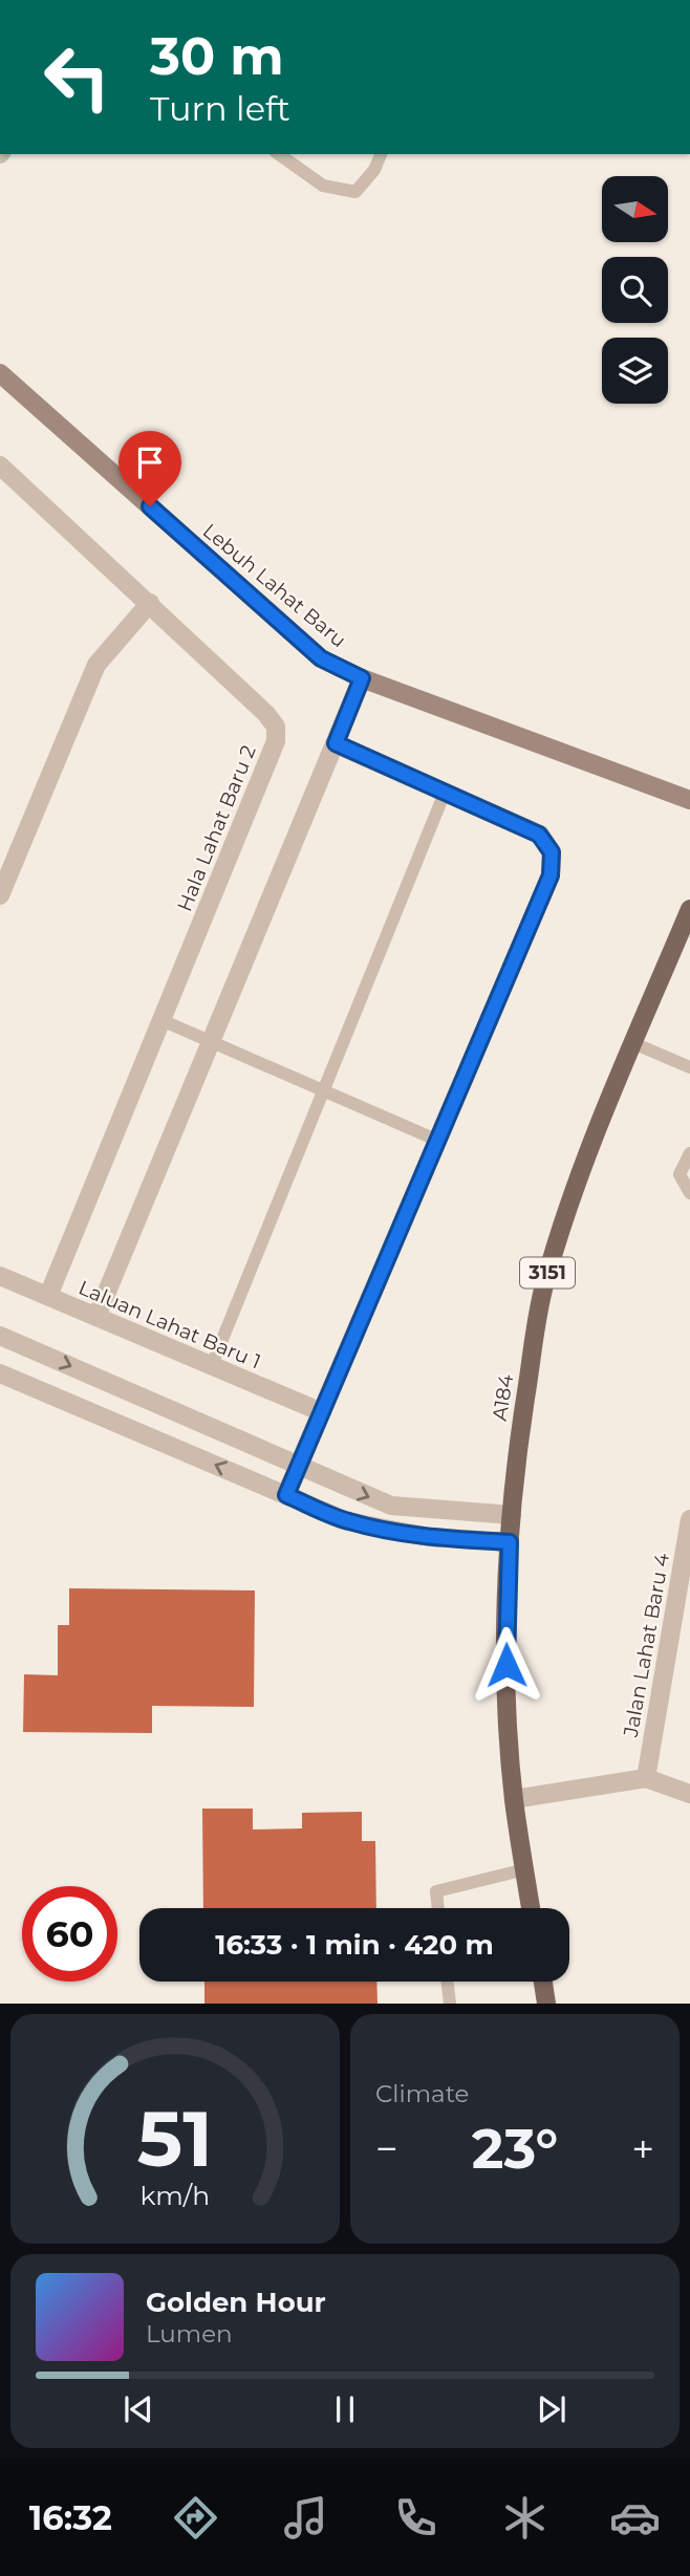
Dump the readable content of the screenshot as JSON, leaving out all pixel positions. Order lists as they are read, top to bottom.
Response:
{
  "streets": {
    "main road": ["3151", "A184"],
    "street": [
      "Lebuh Lahat Baru",
      "Hala Lahat Baru 2",
      "Laluan Lahat Baru 1",
      "Jalan Lahat Baru 4"
    ]
  },
  "crossings": [
    ["Hala Lahat Baru 2", "Laluan Lahat Baru 1"]
  ],
  "north": "right",
  "page": {
    "turn": ["30 m", "Turn left"],
    "limit": "60",
    "trip": "16:33 · 1 min · 420 m",
    "tile": "Climate",
    "heat": ["−", "23°", "+"],
    "song": ["Golden Hour", "Lumen"],
    "tabs": "16:32",
    "gauge": ["51", "km/h"]
  }
}
